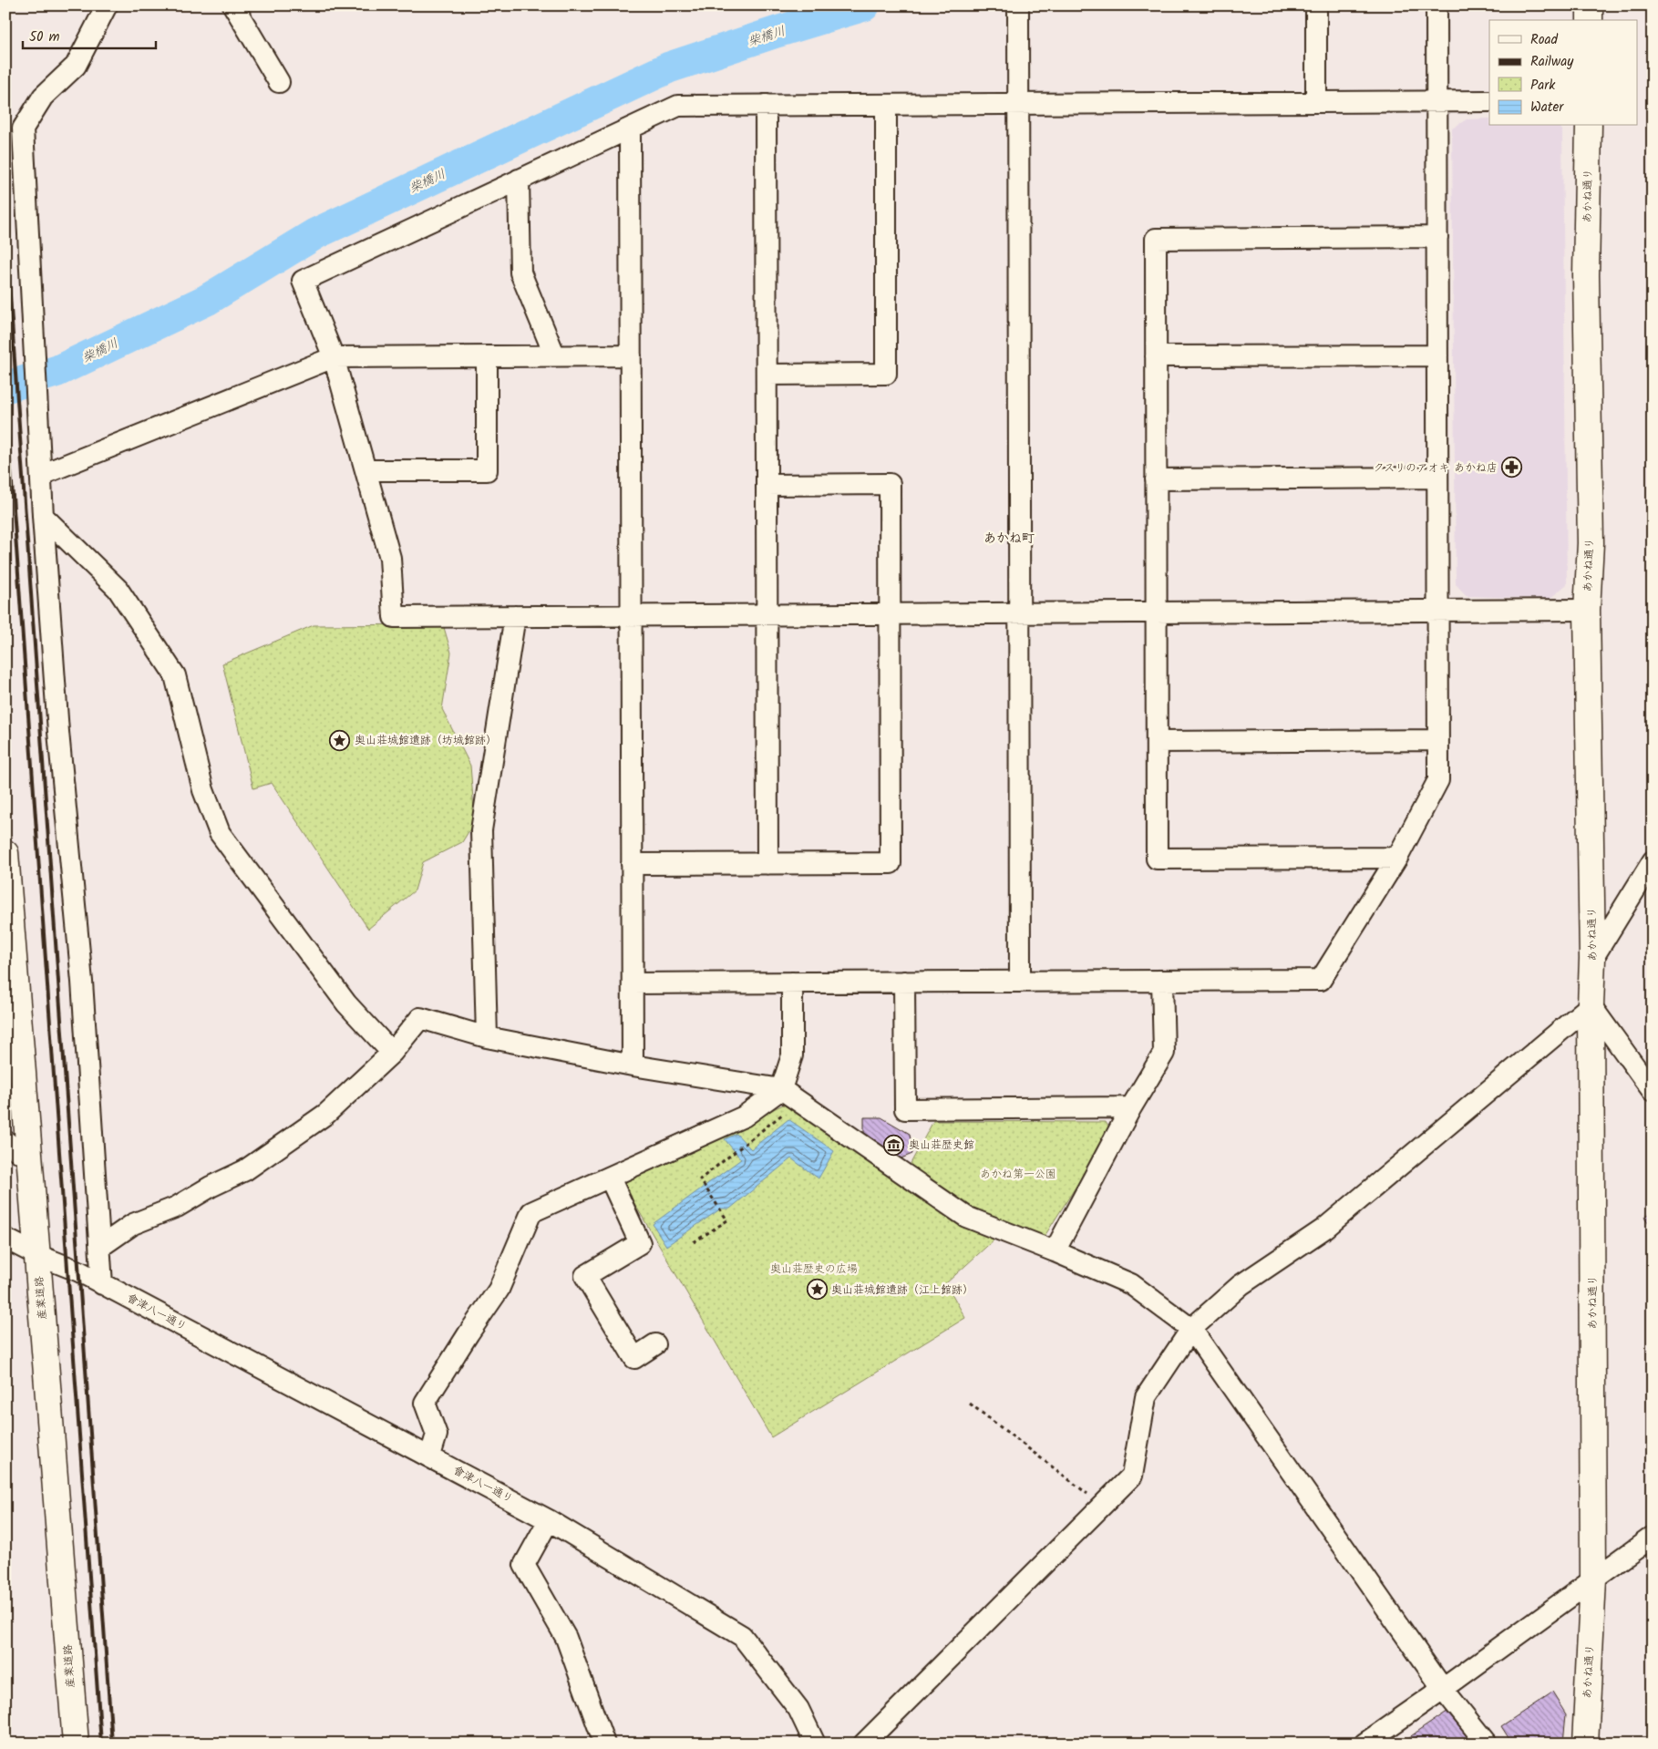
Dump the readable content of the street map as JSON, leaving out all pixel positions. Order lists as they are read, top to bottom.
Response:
{
  "streets": {
    "street": ["あかね通り", "産業道路", "會津八一通り"]
  },
  "crossings": [
    ["産業道路", "會津八一通り"]
  ],
  "districts": ["あかね町"],
  "water": ["柴橋川"],
  "parks": ["あかね第一公園", "奥山荘歴史の広場"],
  "places": {
    "pharmacy": ["クスリのアオキ あかね店"],
    "place": ["奥山荘城館遺跡（坊城館跡）", "奥山荘城館遺跡（江上館跡）"],
    "museum": ["奥山荘歴史館"]
  },
  "legend": [
    "Road",
    "Railway",
    "Park",
    "Water"
  ],
  "scale_bar": "50 m"
}
